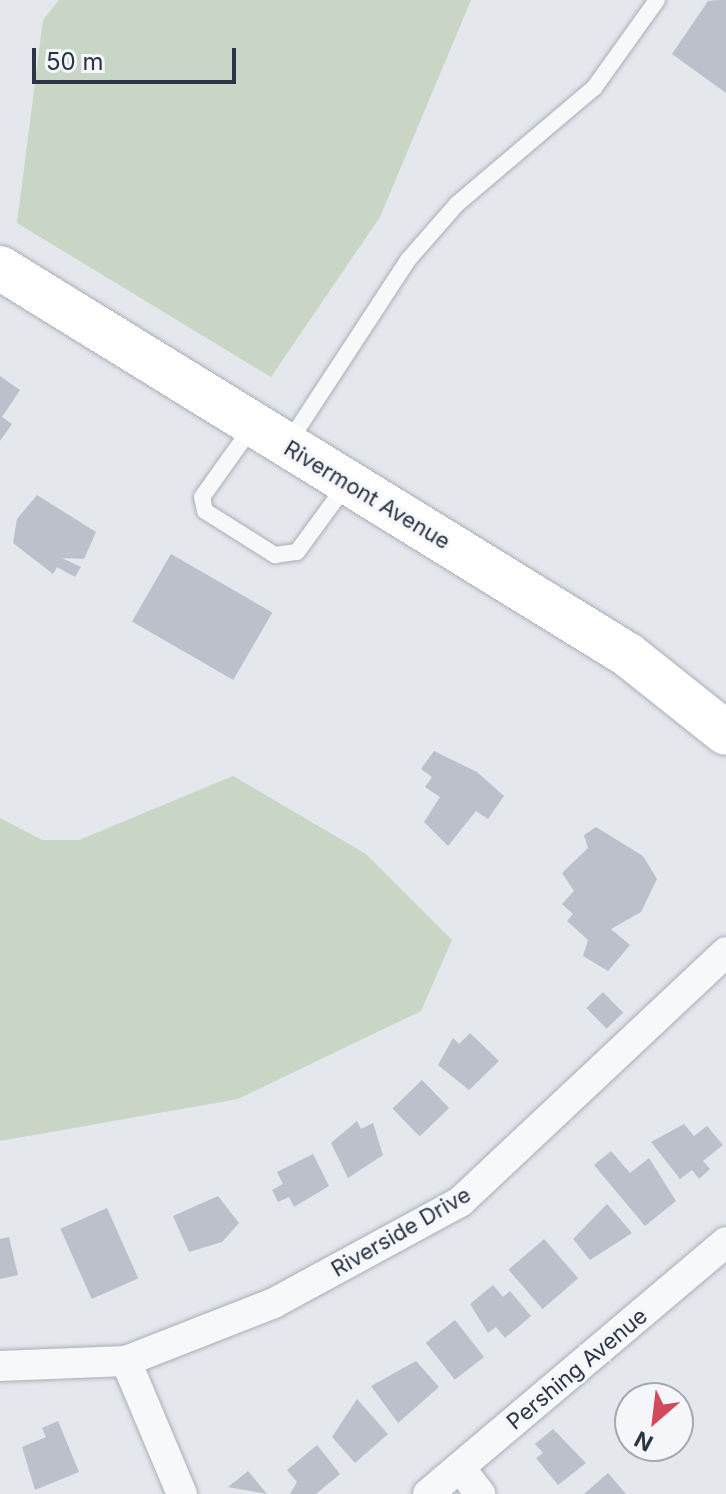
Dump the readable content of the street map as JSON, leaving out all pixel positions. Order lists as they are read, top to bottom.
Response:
{
  "streets": {
    "main road": ["Rivermont Avenue"],
    "street": ["Riverside Drive", "Pershing Avenue"]
  },
  "scale_bar": "50 m",
  "north": "bottom left"
}
